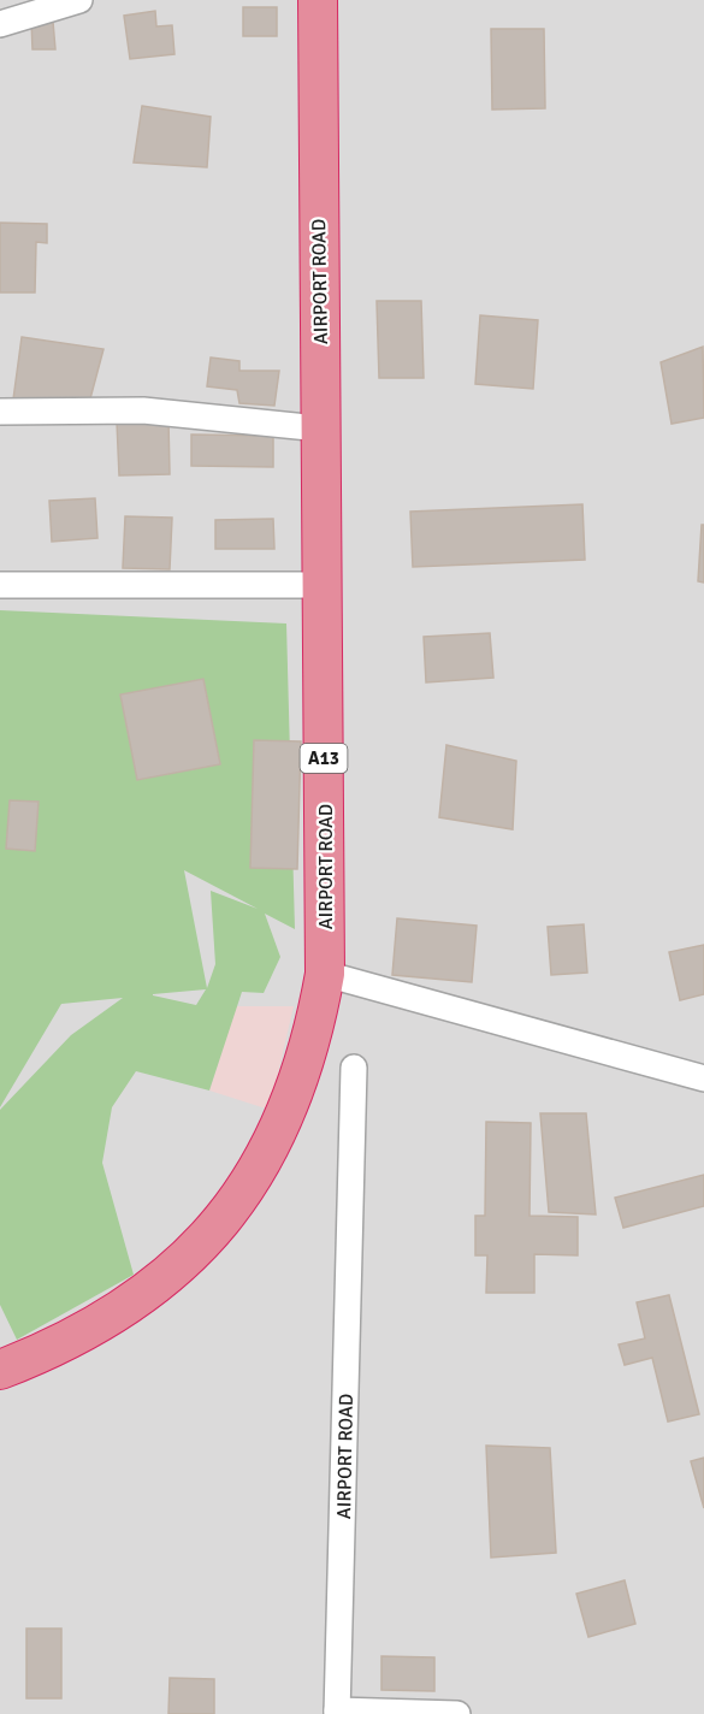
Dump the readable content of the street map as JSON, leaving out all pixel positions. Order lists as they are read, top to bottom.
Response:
{
  "streets": {
    "highway": ["AIRPORT ROAD", "A13"]
  }
}
